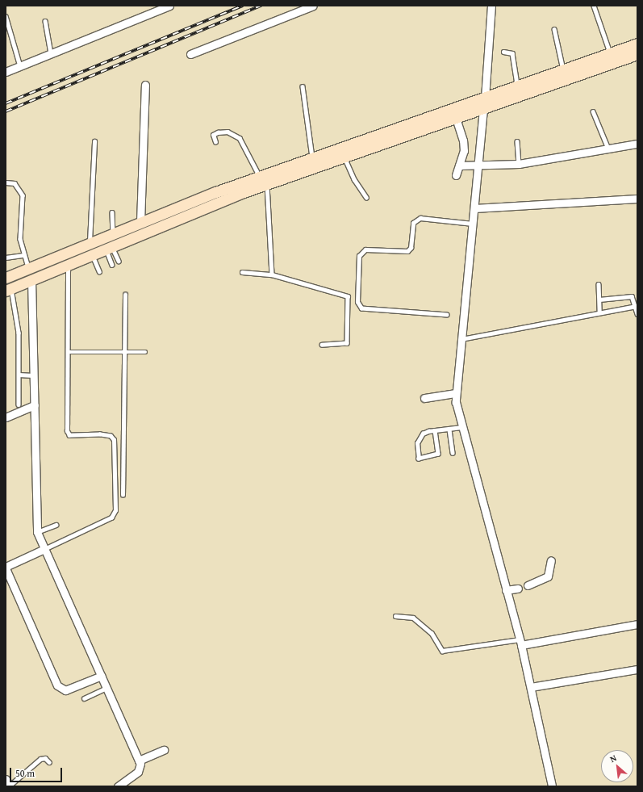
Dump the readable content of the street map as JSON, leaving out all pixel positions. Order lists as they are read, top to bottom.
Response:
{
  "scale_bar": "50 m",
  "north": "top left"
}
